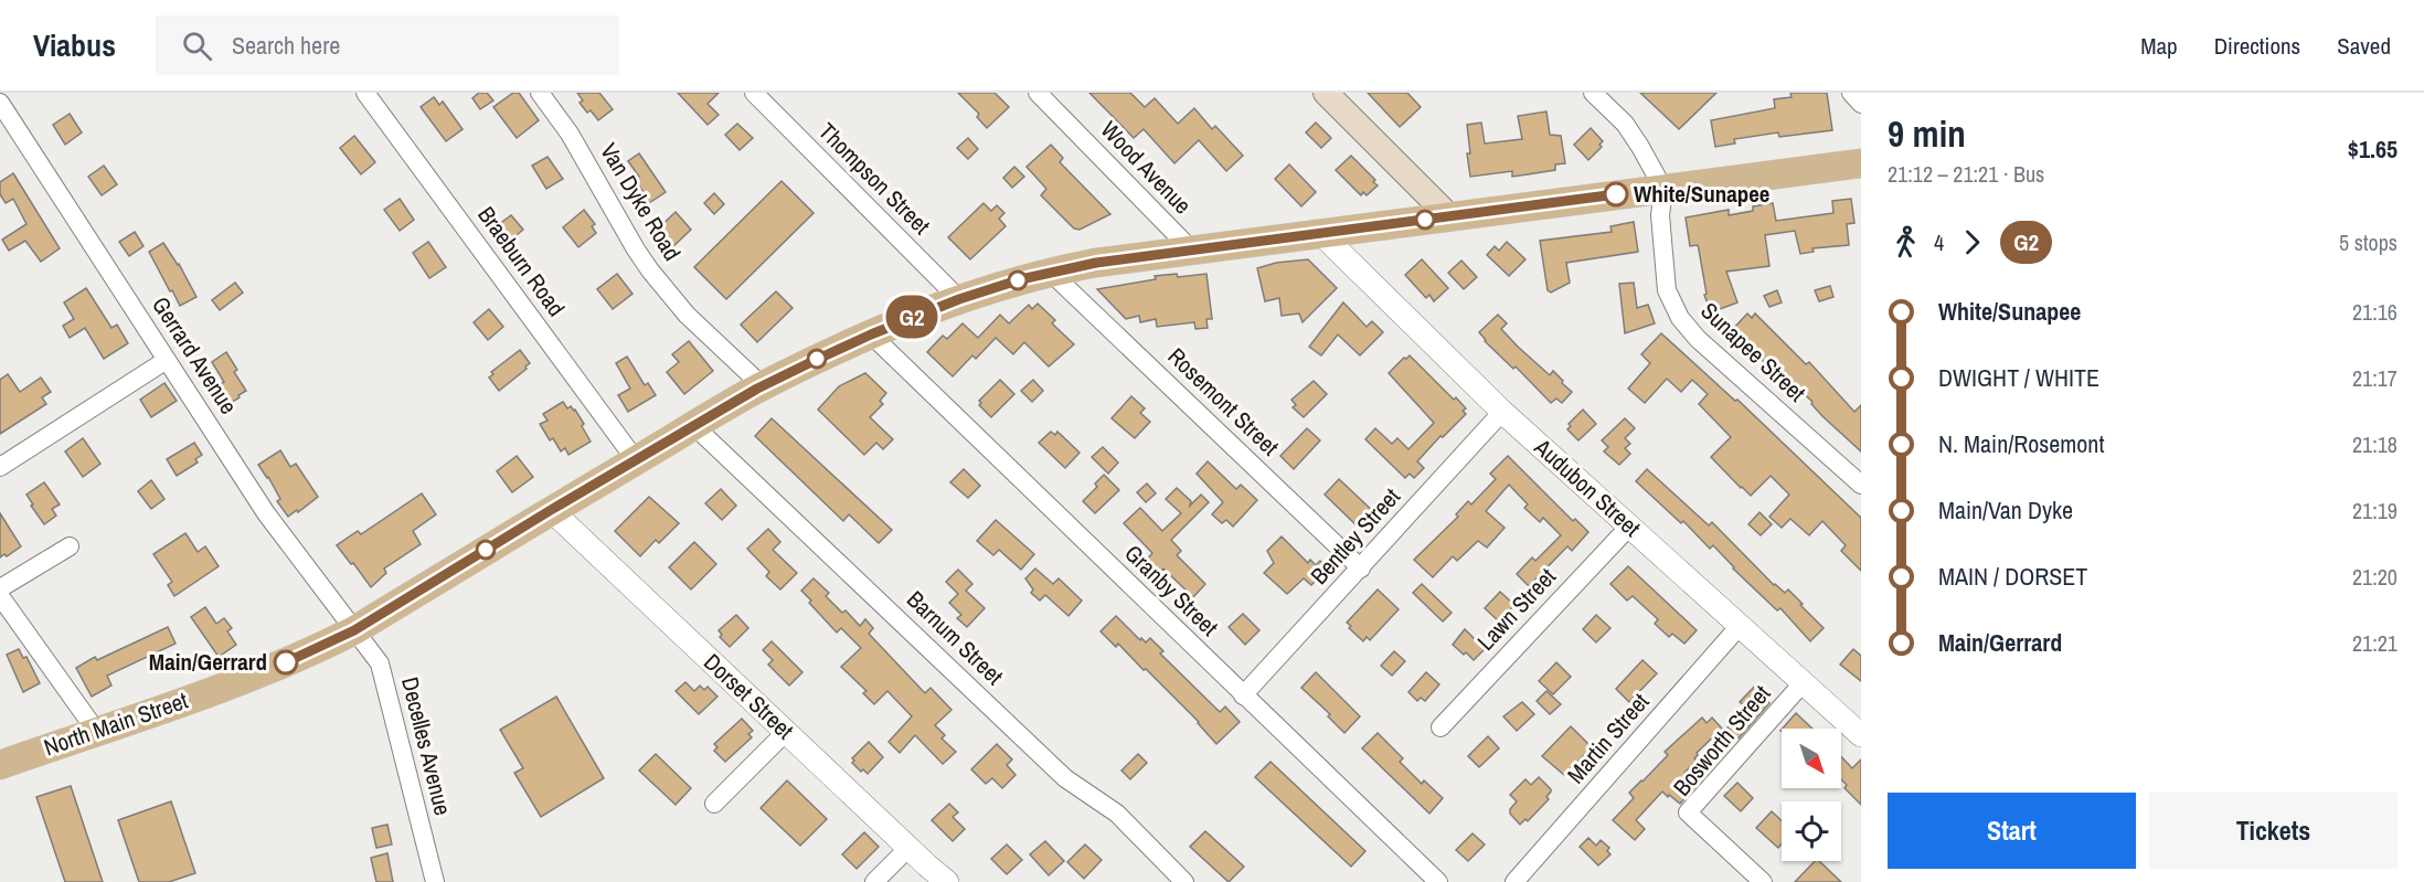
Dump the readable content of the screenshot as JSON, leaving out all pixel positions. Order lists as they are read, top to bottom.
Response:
{
  "streets": {
    "main road": ["North Main Street"],
    "street": [
      "Wood Avenue",
      "Thompson Street",
      "Van Dyke Road",
      "Braeburn Road",
      "Sunapee Street",
      "Gerrard Avenue",
      "Rosemont Street",
      "Audubon Street",
      "Bentley Street",
      "Granby Street",
      "Lawn Street",
      "Barnum Street",
      "Dorset Street",
      "Martin Street",
      "Bosworth Street",
      "Decelles Avenue"
    ]
  },
  "crossings": [
    ["Wood Avenue", "North Main Street"],
    ["Thompson Street", "North Main Street"],
    ["Van Dyke Road", "North Main Street"],
    ["Braeburn Road", "North Main Street"],
    ["Sunapee Street", "North Main Street"],
    ["Gerrard Avenue", "North Main Street"],
    ["Gerrard Avenue", "Decelles Avenue"],
    ["Rosemont Street", "Bentley Street"],
    ["Rosemont Street", "North Main Street"],
    ["Audubon Street", "Bentley Street"],
    ["Audubon Street", "Lawn Street"],
    ["Audubon Street", "North Main Street"],
    ["Audubon Street", "Martin Street"],
    ["Audubon Street", "Bosworth Street"],
    ["Bentley Street", "Granby Street"],
    ["Granby Street", "North Main Street"],
    ["Barnum Street", "North Main Street"],
    ["Dorset Street", "North Main Street"],
    ["North Main Street", "Decelles Avenue"]
  ],
  "places": ["White/Sunapee", "Main/Gerrard"],
  "lines": ["bus line G2"],
  "north": "bottom right",
  "page": {
    "header": "Viabus",
    "search": "Search here",
    "nav": ["Map", "Directions", "Saved"],
    "on_map": "G2",
    "heading": ["9 min", "21:12 – 21:21 · Bus", "$1.65"],
    "legs": ["4", "G2", "5 stops"],
    "list": [
      {
        "name": "White/Sunapee",
        "value": "21:16"
      },
      {
        "name": "DWIGHT / WHITE",
        "value": "21:17"
      },
      {
        "name": "N. Main/Rosemont",
        "value": "21:18"
      },
      {
        "name": "Main/Van Dyke",
        "value": "21:19"
      },
      {
        "name": "MAIN / DORSET",
        "value": "21:20"
      },
      {
        "name": "Main/Gerrard",
        "value": "21:21"
      }
    ],
    "buttons": ["Start", "Tickets"]
  }
}
